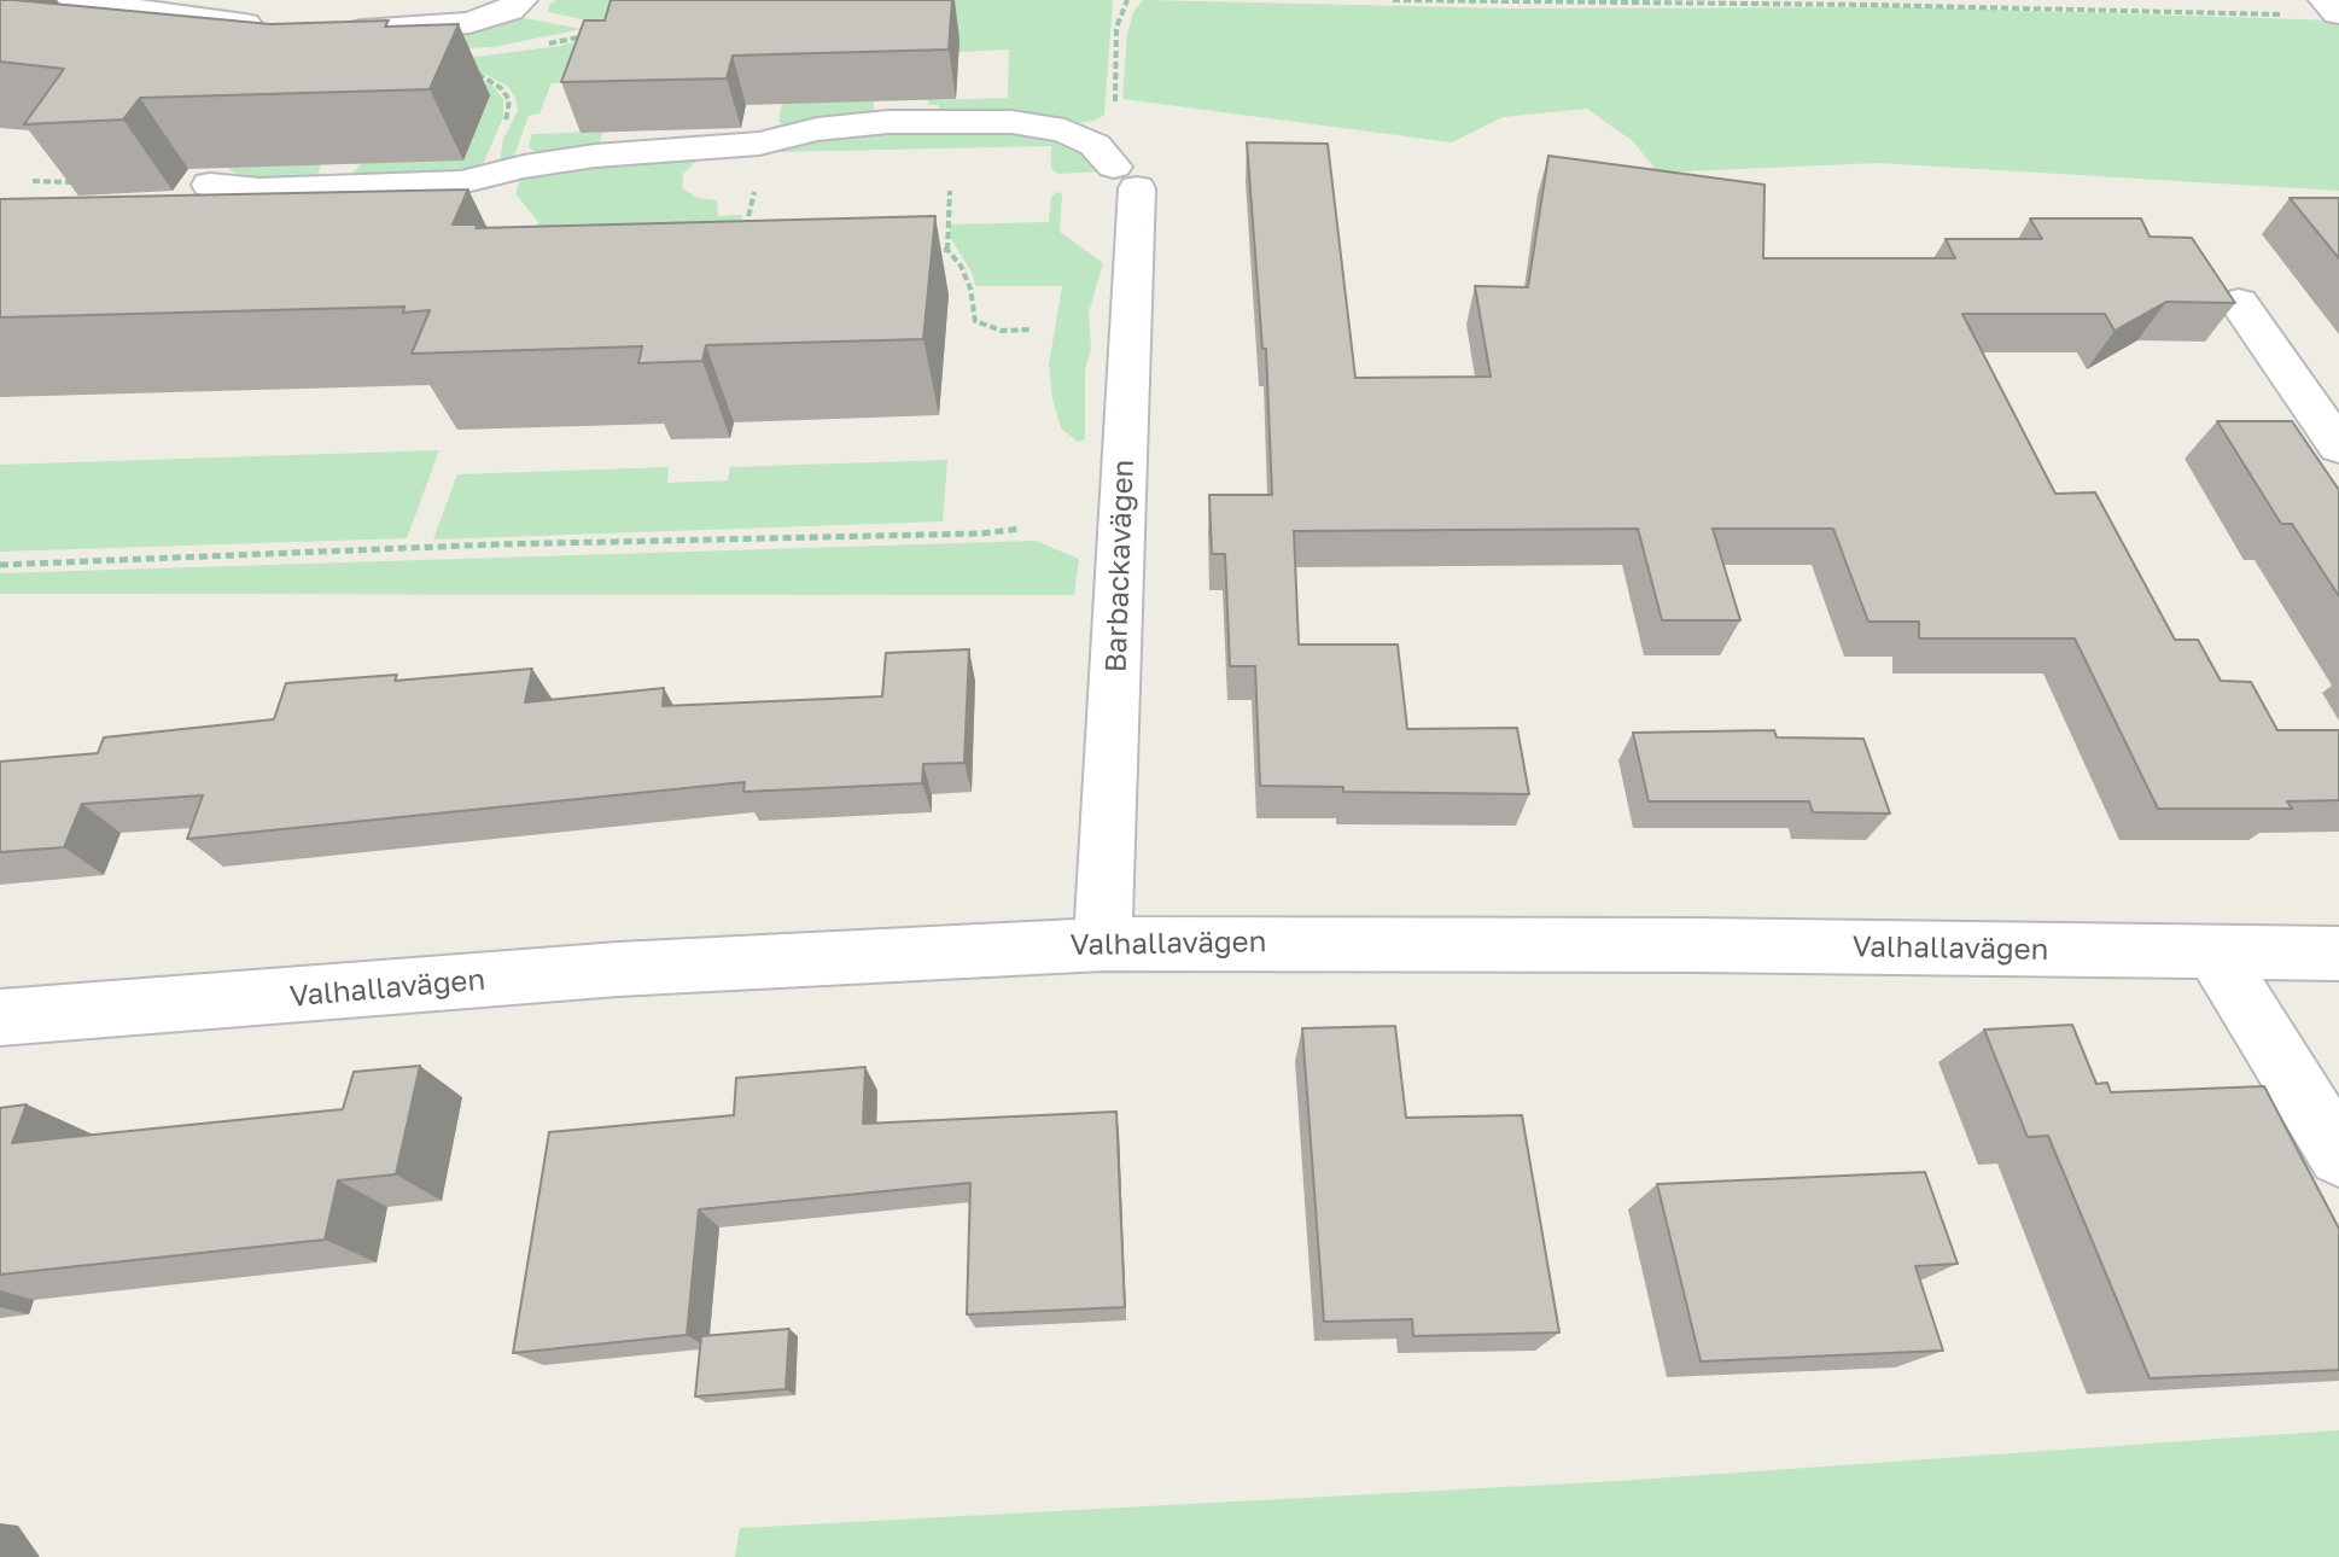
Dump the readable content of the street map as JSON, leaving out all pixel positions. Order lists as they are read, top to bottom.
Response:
{
  "streets": {
    "street": ["Barbackavägen", "Valhallavägen"]
  },
  "crossings": [
    ["Barbackavägen", "Valhallavägen"]
  ]
}
